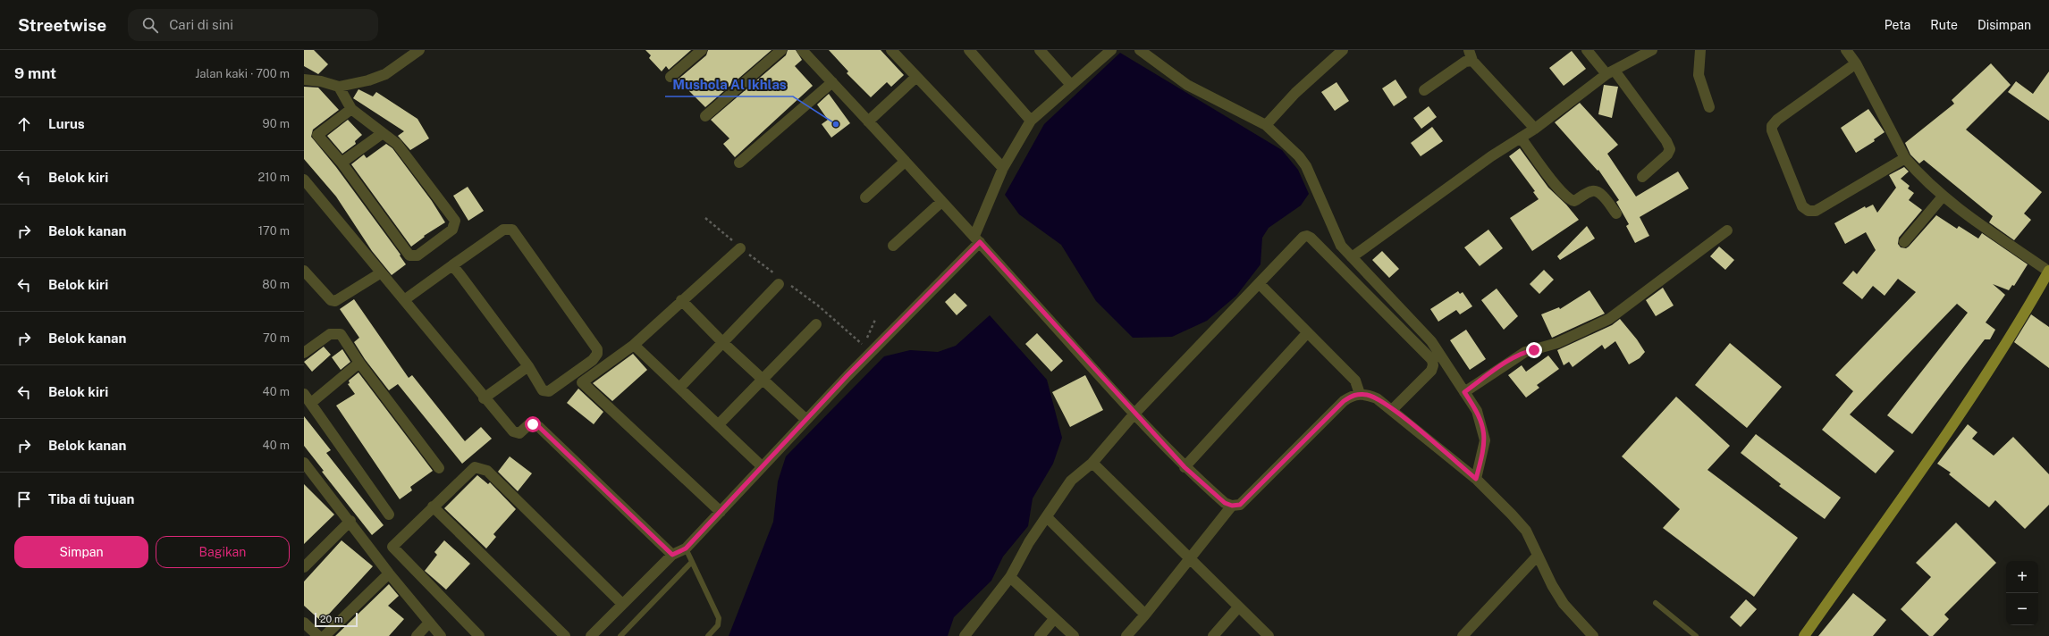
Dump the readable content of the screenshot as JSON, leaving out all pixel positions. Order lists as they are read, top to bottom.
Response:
{
  "places": ["Mushola Al Ikhlas"],
  "scale_bar": "20 m",
  "page": {
    "header": "Streetwise",
    "search": "Cari di sini",
    "nav": ["Peta", "Rute", "Disimpan"],
    "heading": ["9 mnt", "Jalan kaki · 700 m"],
    "list": [
      ["Lurus", "90 m"],
      ["Belok kiri", "210 m"],
      ["Belok kanan", "170 m"],
      ["Belok kiri", "80 m"],
      ["Belok kanan", "70 m"],
      ["Belok kiri", "40 m"],
      ["Belok kanan", "40 m"],
      "Tiba di tujuan"
    ],
    "buttons": ["Simpan", "Bagikan"],
    "map_buttons": ["+", "−"],
    "scale": "20 m"
  }
}
